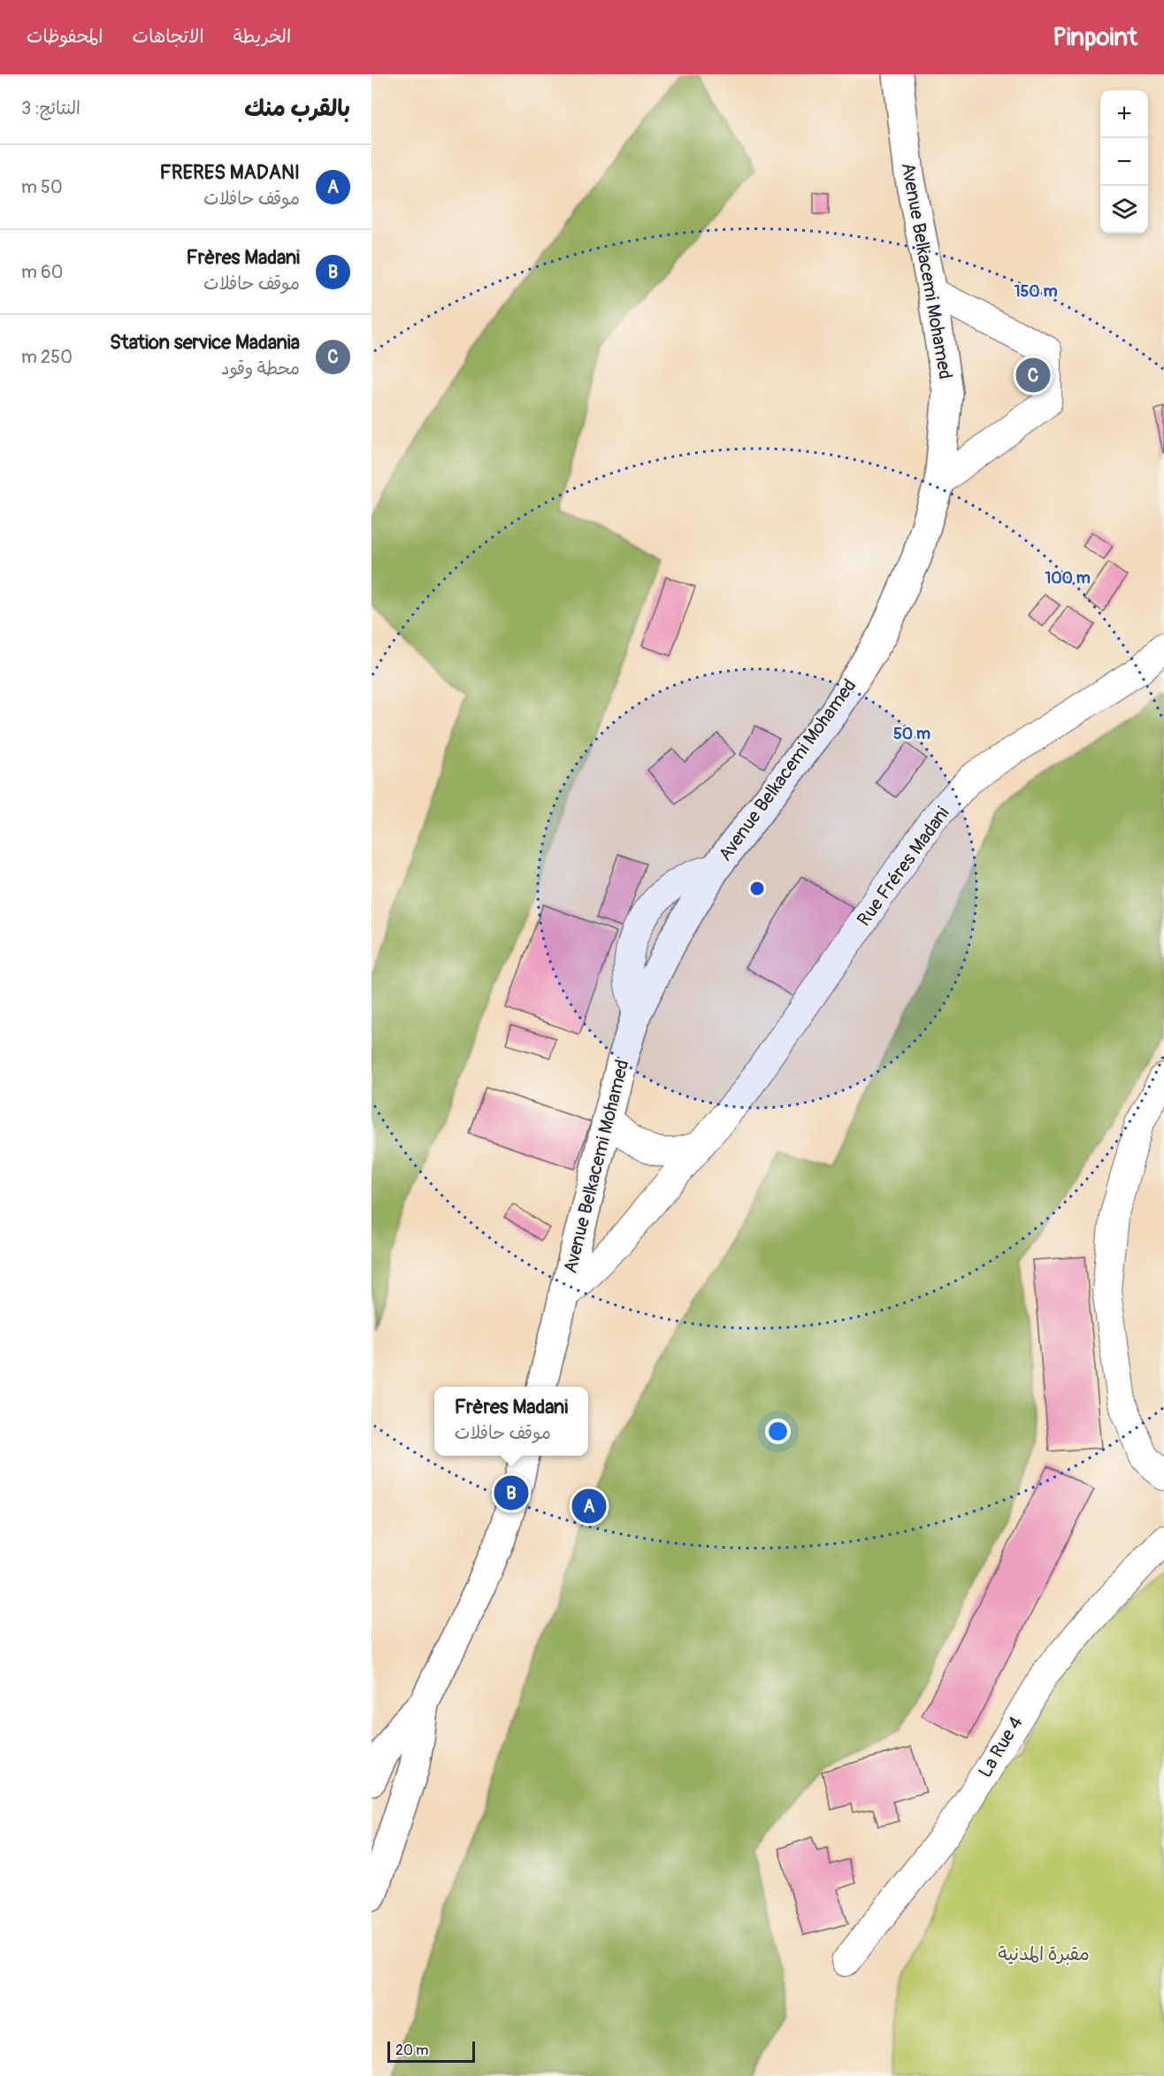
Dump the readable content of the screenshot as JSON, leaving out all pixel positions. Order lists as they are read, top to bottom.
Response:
{
  "streets": {
    "main road": ["Avenue Belkacemi Mohamed"],
    "street": ["Rue Fréres Madani", "La Rue 4"]
  },
  "crossings": [
    ["Avenue Belkacemi Mohamed", "Rue Fréres Madani"]
  ],
  "parks": ["مقبرة المدنية"],
  "scale_bar": "20 m",
  "page": {
    "header": "Pinpoint",
    "nav": ["الخريطة", "الاتجاهات", "المحفوظات"],
    "heading": ["بالقرب منك", "النتائج: 3"],
    "map_buttons": ["+", "−"],
    "list": [
      {
        "mark": "A",
        "name": "FRERES MADANI",
        "note": "موقف حافلات",
        "value": "50 m"
      },
      {
        "mark": "B",
        "name": "Frères Madani",
        "note": "موقف حافلات",
        "value": "60 m"
      },
      {
        "mark": "C",
        "name": "Station service Madania",
        "note": "محطة وقود",
        "value": "250 m"
      }
    ],
    "pins": ["C", "B", "A"],
    "popup": ["Frères Madani", "موقف حافلات"],
    "scale": "20 m"
  },
  "rings": ["150 m", "100 m", "50 m"]
}
